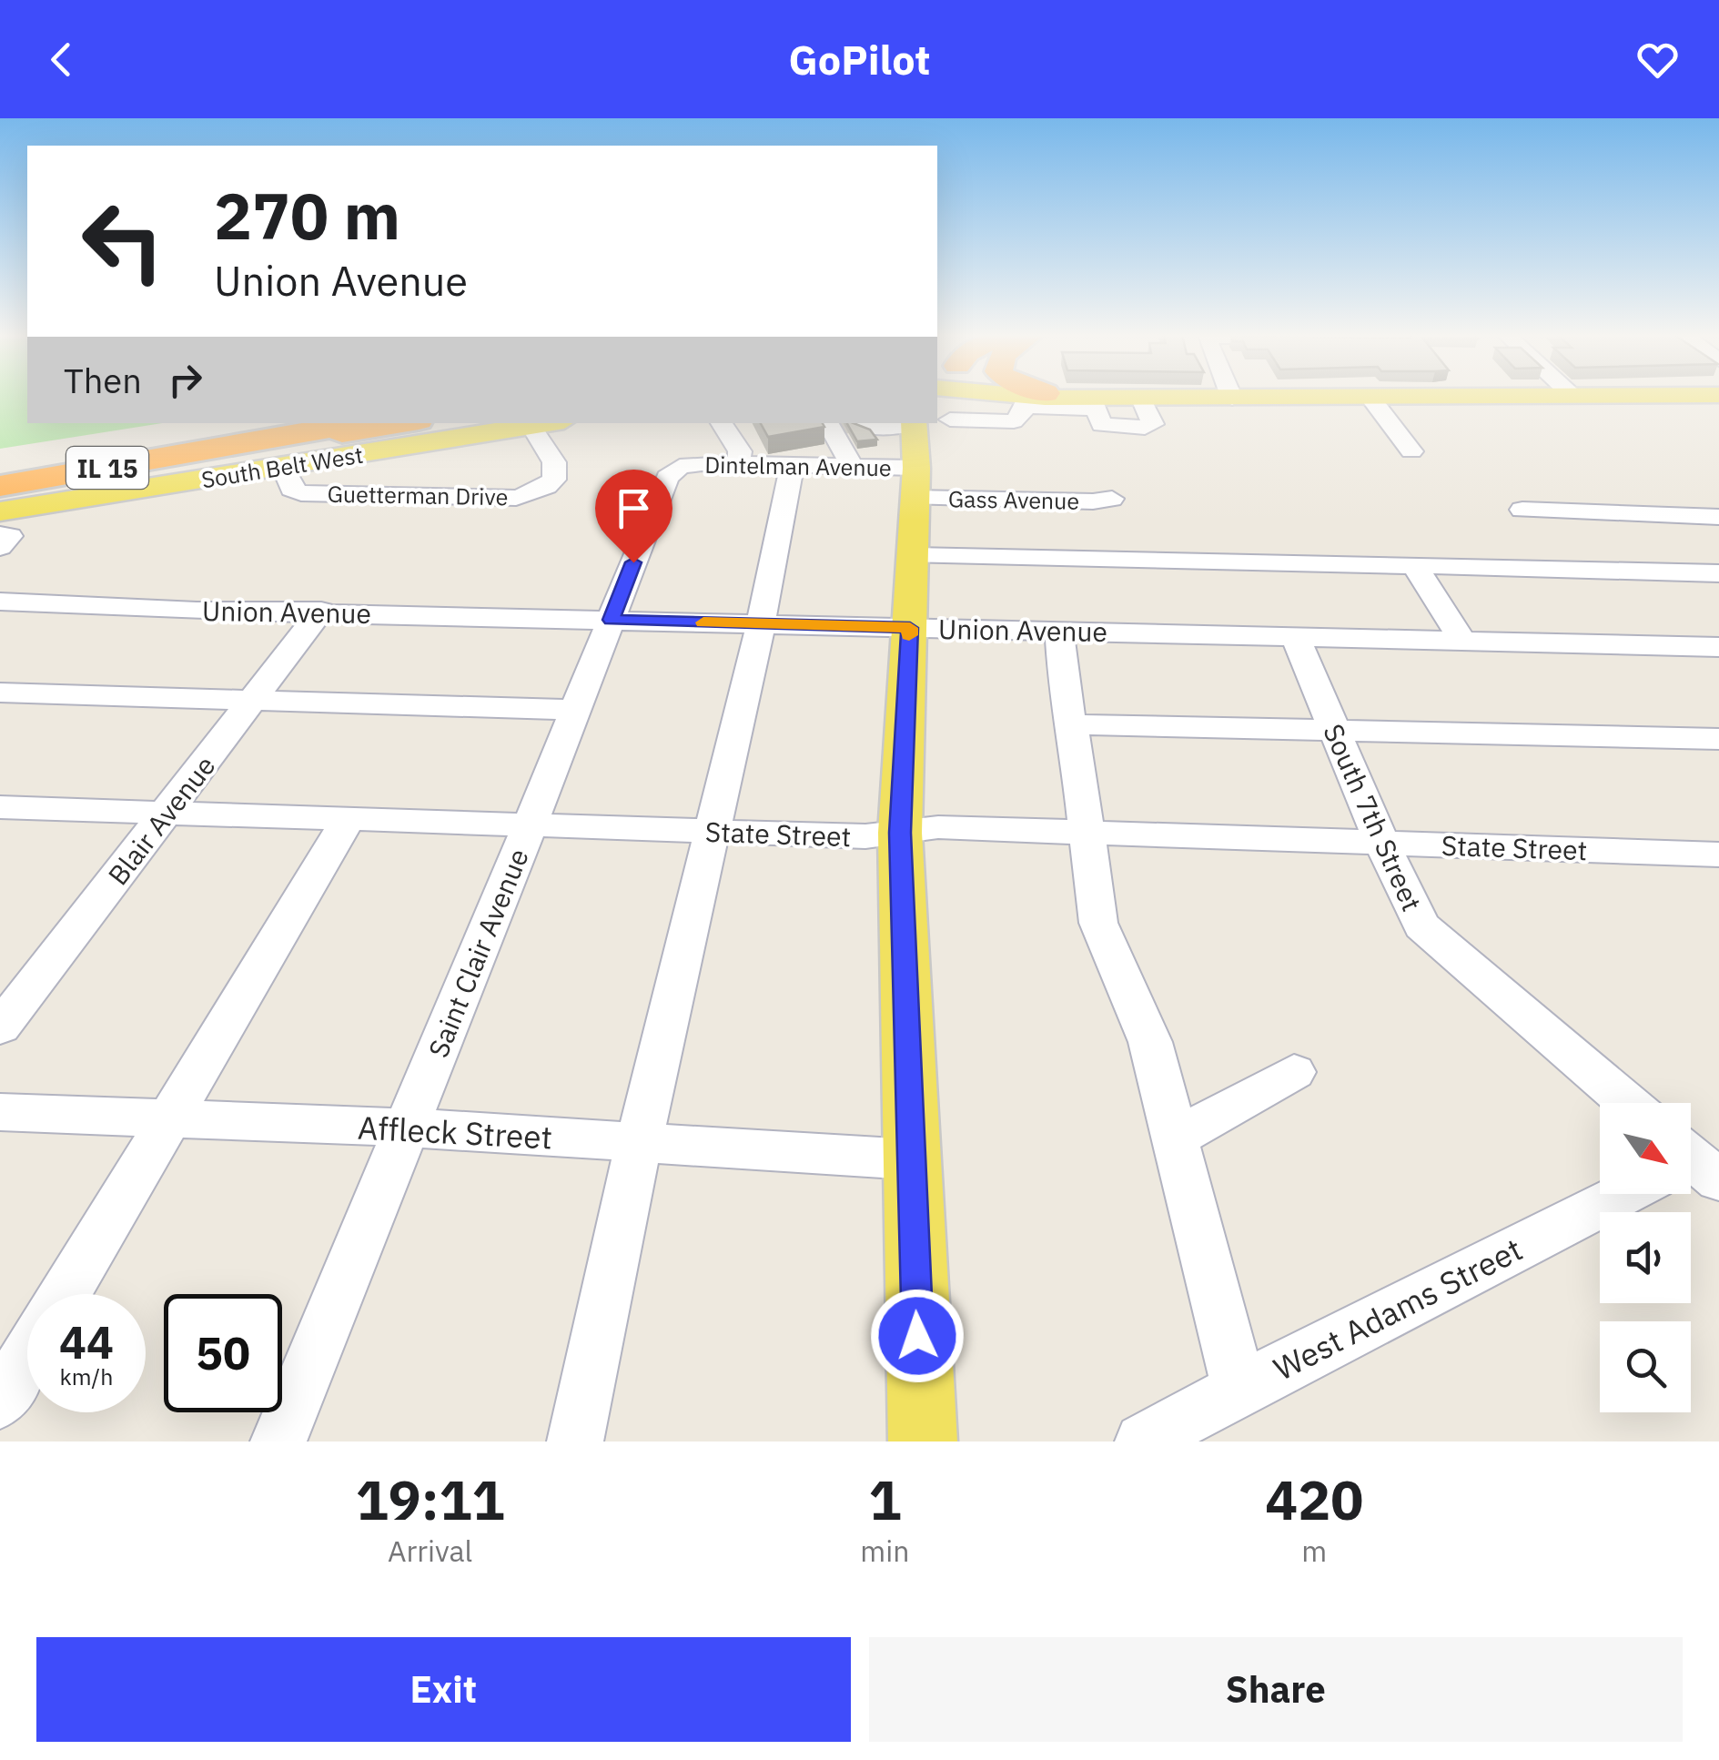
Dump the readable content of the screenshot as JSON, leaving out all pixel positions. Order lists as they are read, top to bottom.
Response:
{
  "streets": {
    "highway": ["IL 15"],
    "main road": ["South Belt West"],
    "street": [
      "Dintelman Avenue",
      "Guetterman Drive",
      "Gass Avenue",
      "Union Avenue",
      "South 7th Street",
      "Blair Avenue",
      "State Street",
      "Saint Clair Avenue",
      "Affleck Street",
      "West Adams Street"
    ]
  },
  "crossings": [
    ["Dintelman Avenue", "Saint Clair Avenue"],
    ["South Belt West", "Guetterman Drive"],
    ["Union Avenue", "South 7th Street"],
    ["Union Avenue", "Blair Avenue"],
    ["Union Avenue", "Saint Clair Avenue"],
    ["South 7th Street", "State Street"],
    ["Blair Avenue", "State Street"],
    ["State Street", "Saint Clair Avenue"],
    ["Saint Clair Avenue", "Affleck Street"]
  ],
  "north": "bottom right",
  "page": {
    "header": "GoPilot",
    "turn": ["270 m", "Union Avenue"],
    "then": "Then",
    "speed": "44 km/h",
    "limit": "50",
    "eta": [
      "19:11",
      "Arrival",
      "1",
      "min",
      "420",
      "m"
    ],
    "buttons": ["Exit", "Share"]
  }
}
